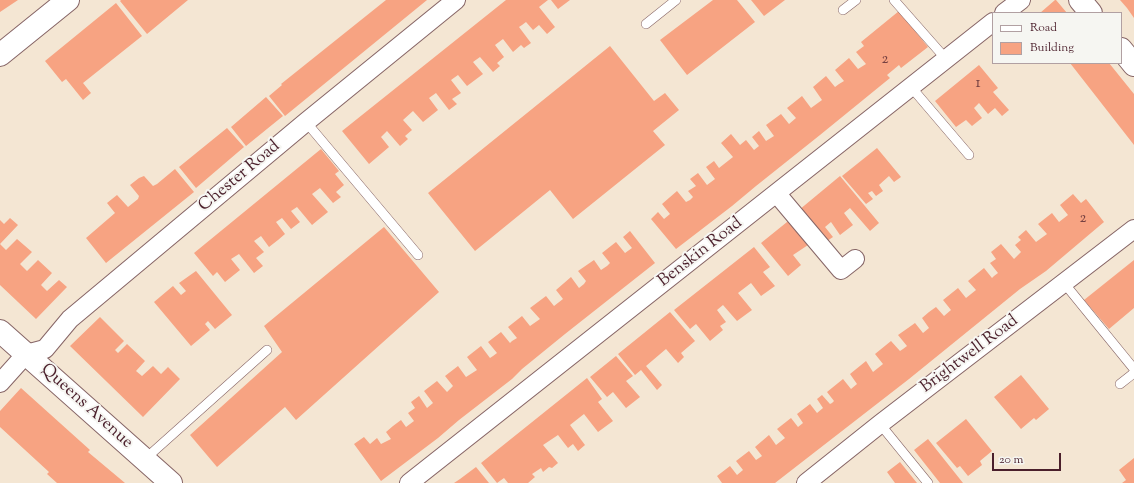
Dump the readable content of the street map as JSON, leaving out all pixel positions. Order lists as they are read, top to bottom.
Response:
{
  "streets": {
    "street": [
      "Chester Road",
      "Benskin Road",
      "Brightwell Road",
      "Queens Avenue"
    ]
  },
  "crossings": [
    ["Chester Road", "Queens Avenue"]
  ],
  "house_numbers": ["2", "1", "2"],
  "legend": ["Road", "Building"],
  "scale_bar": "20 m"
}
